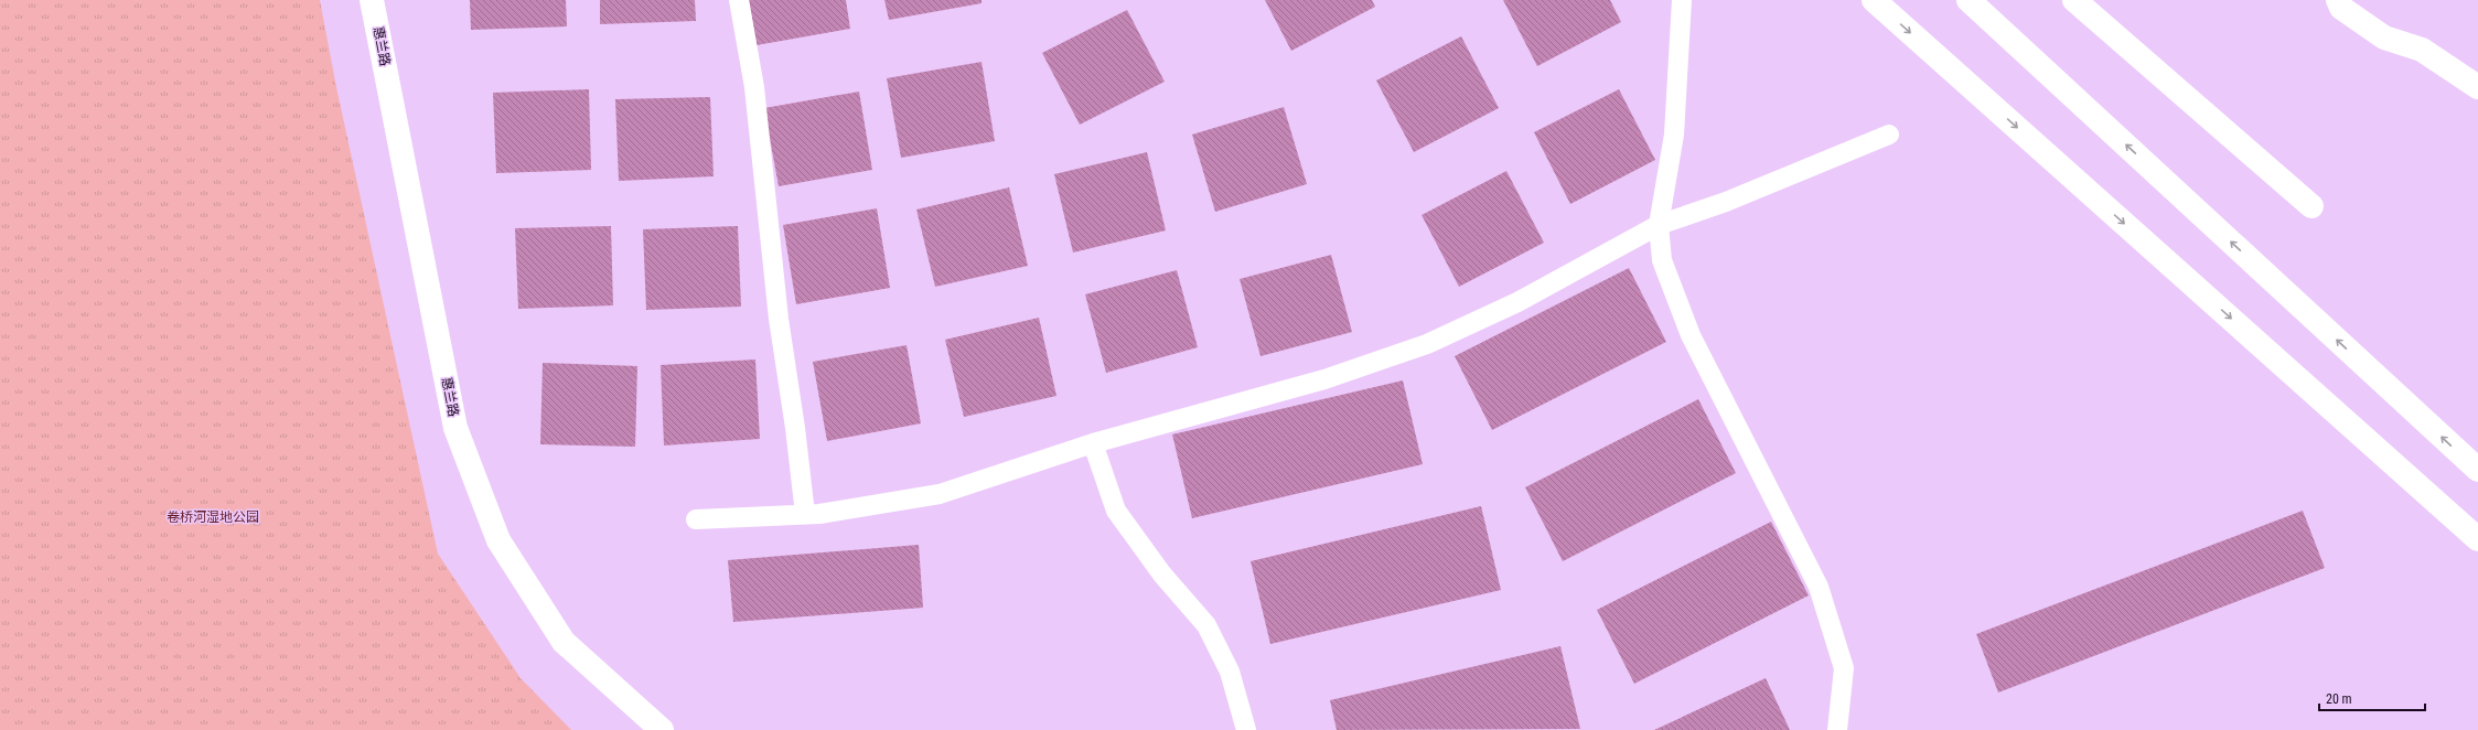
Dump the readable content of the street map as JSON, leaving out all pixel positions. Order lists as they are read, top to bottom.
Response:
{
  "streets": {
    "street": ["惠兰路"]
  },
  "parks": ["卷桥河湿地公园"],
  "scale_bar": "20 m"
}
